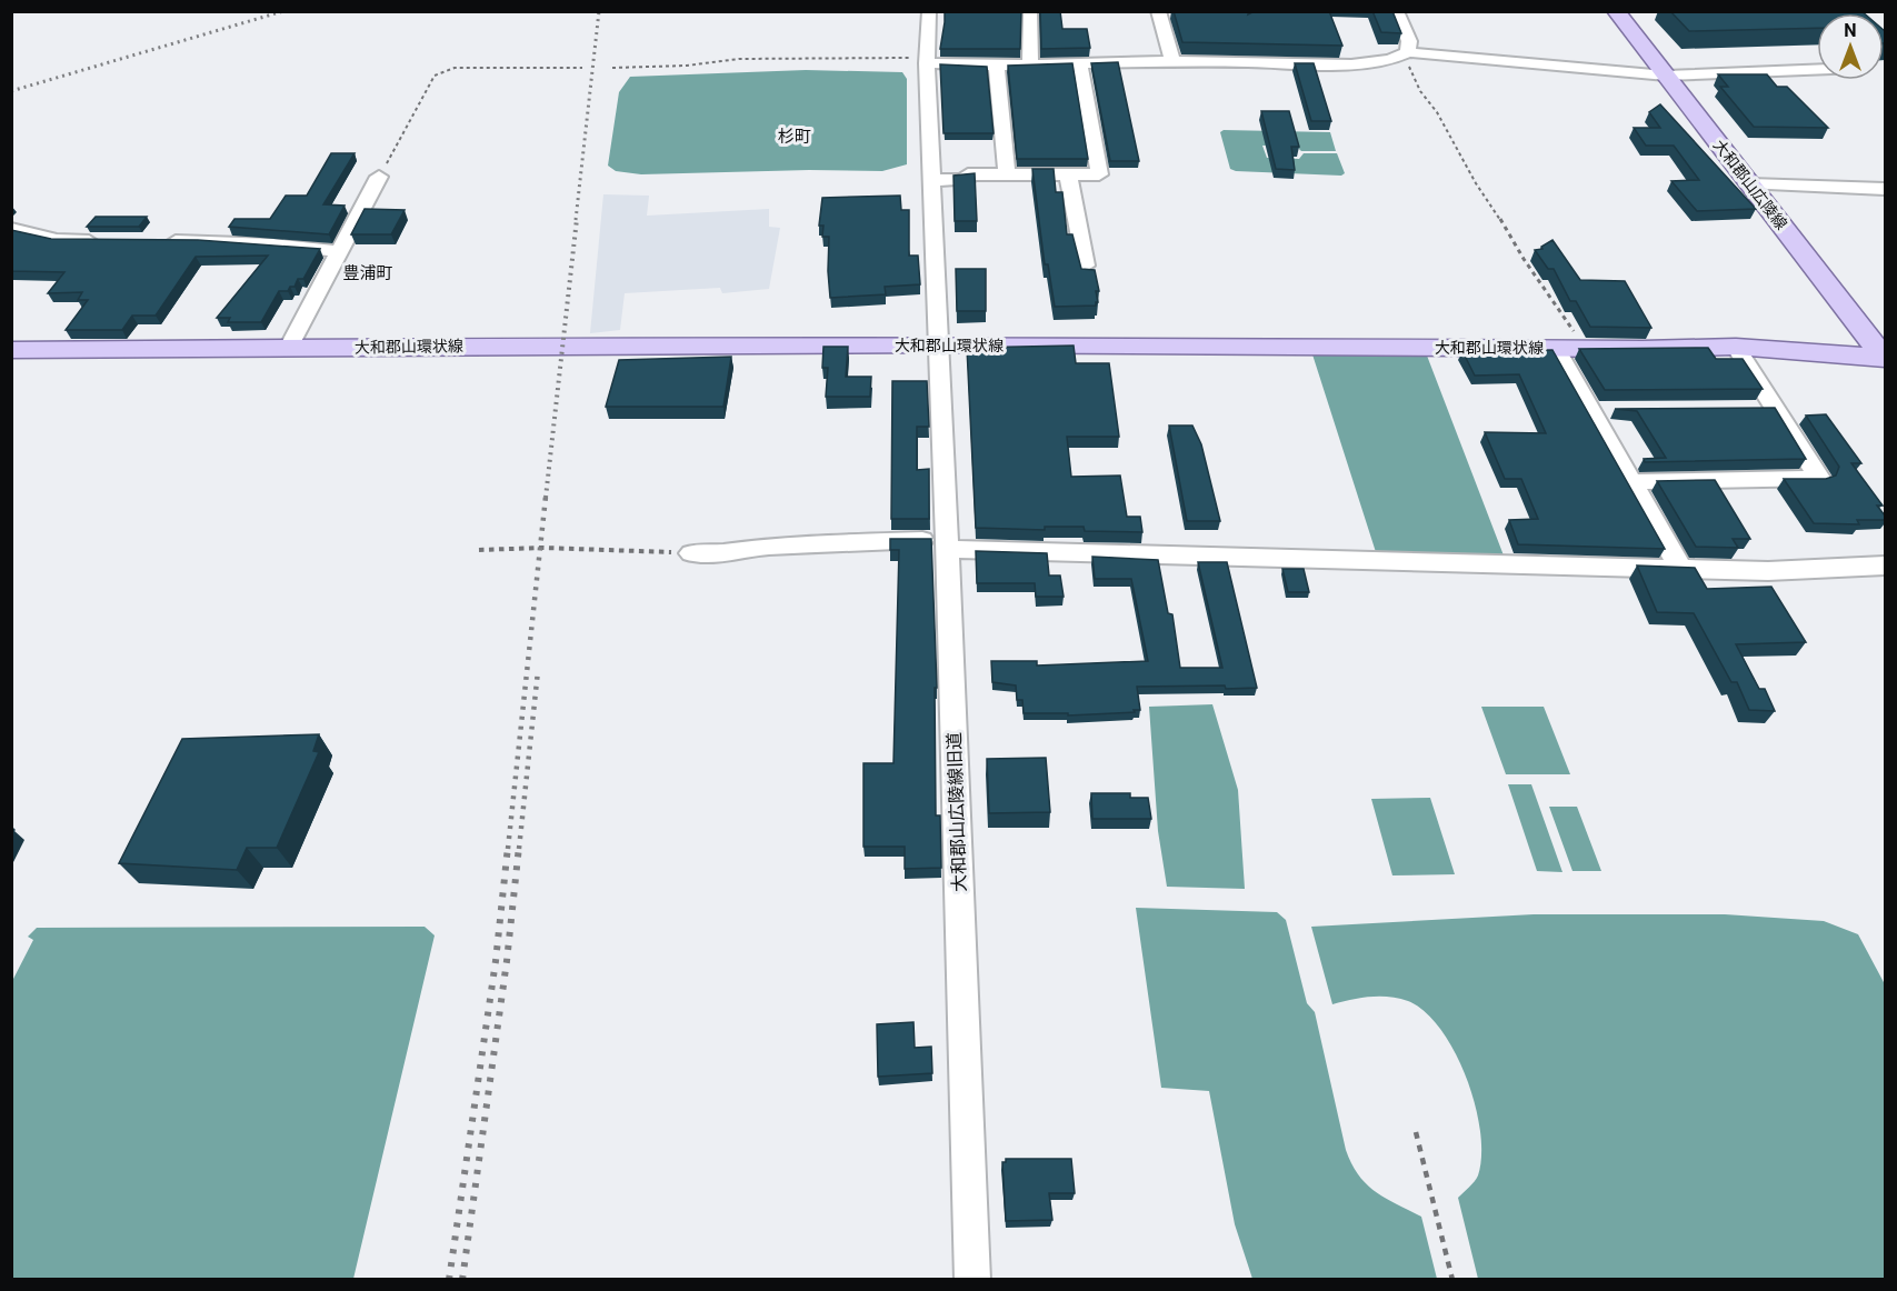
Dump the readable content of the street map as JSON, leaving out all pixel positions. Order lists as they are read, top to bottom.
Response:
{
  "streets": {
    "main road": ["大和郡山広陵線", "大和郡山環状線"],
    "street": ["大和郡山広陵線旧道"]
  },
  "crossings": [
    ["大和郡山広陵線", "大和郡山環状線"],
    ["大和郡山環状線", "大和郡山広陵線旧道"]
  ],
  "districts": ["杉町", "豊浦町"],
  "north": "top"
}
